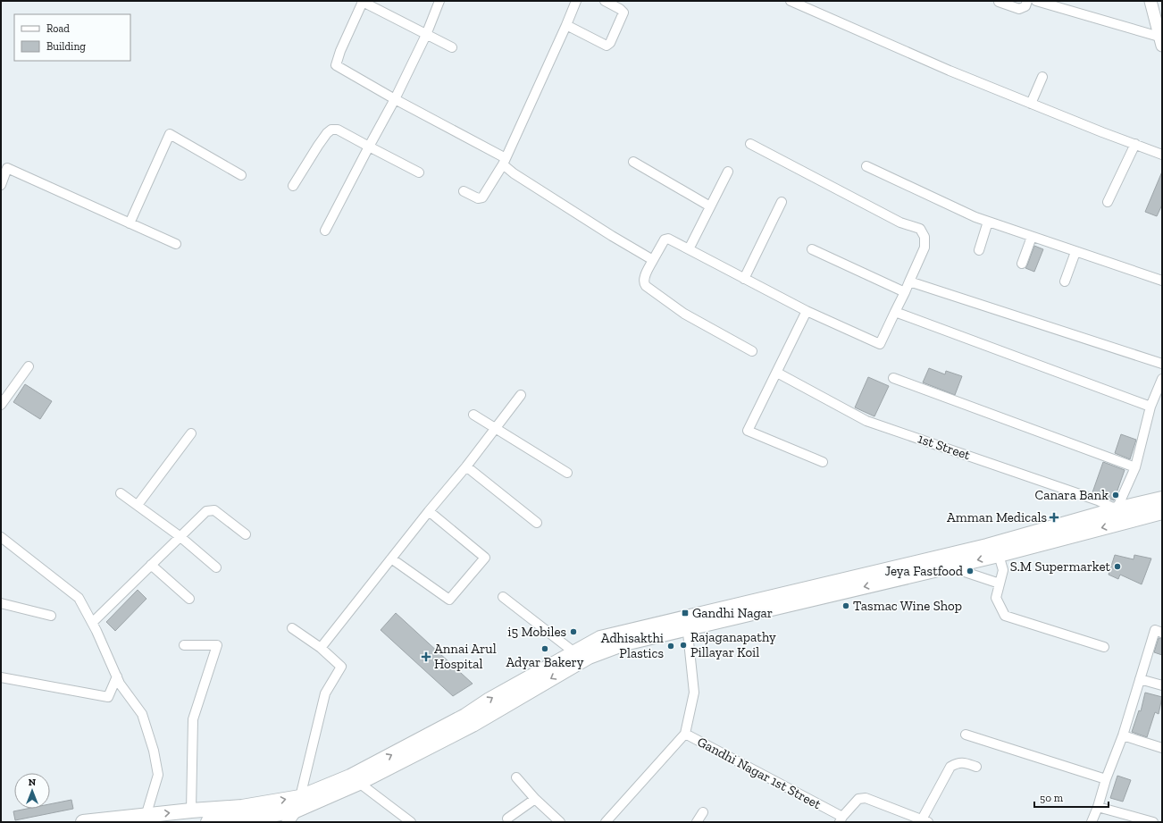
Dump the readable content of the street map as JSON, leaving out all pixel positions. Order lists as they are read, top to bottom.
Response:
{
  "streets": {
    "street": ["1st Street", "Gandhi Nagar 1st Street"]
  },
  "places": {
    "other": [
      "Canara Bank",
      "S.M Supermarket",
      "Jeya Fastfood",
      "Tasmac Wine Shop",
      "i5 Mobiles",
      "Rajaganapathy Pillayar Koil",
      "Adhisakthi Plastics",
      "Adyar Bakery"
    ],
    "health": ["Amman Medicals", "Annai Arul Hospital"],
    "transit": ["Gandhi Nagar"]
  },
  "legend": ["Road", "Building"],
  "scale_bar": "50 m",
  "north": "top"
}
